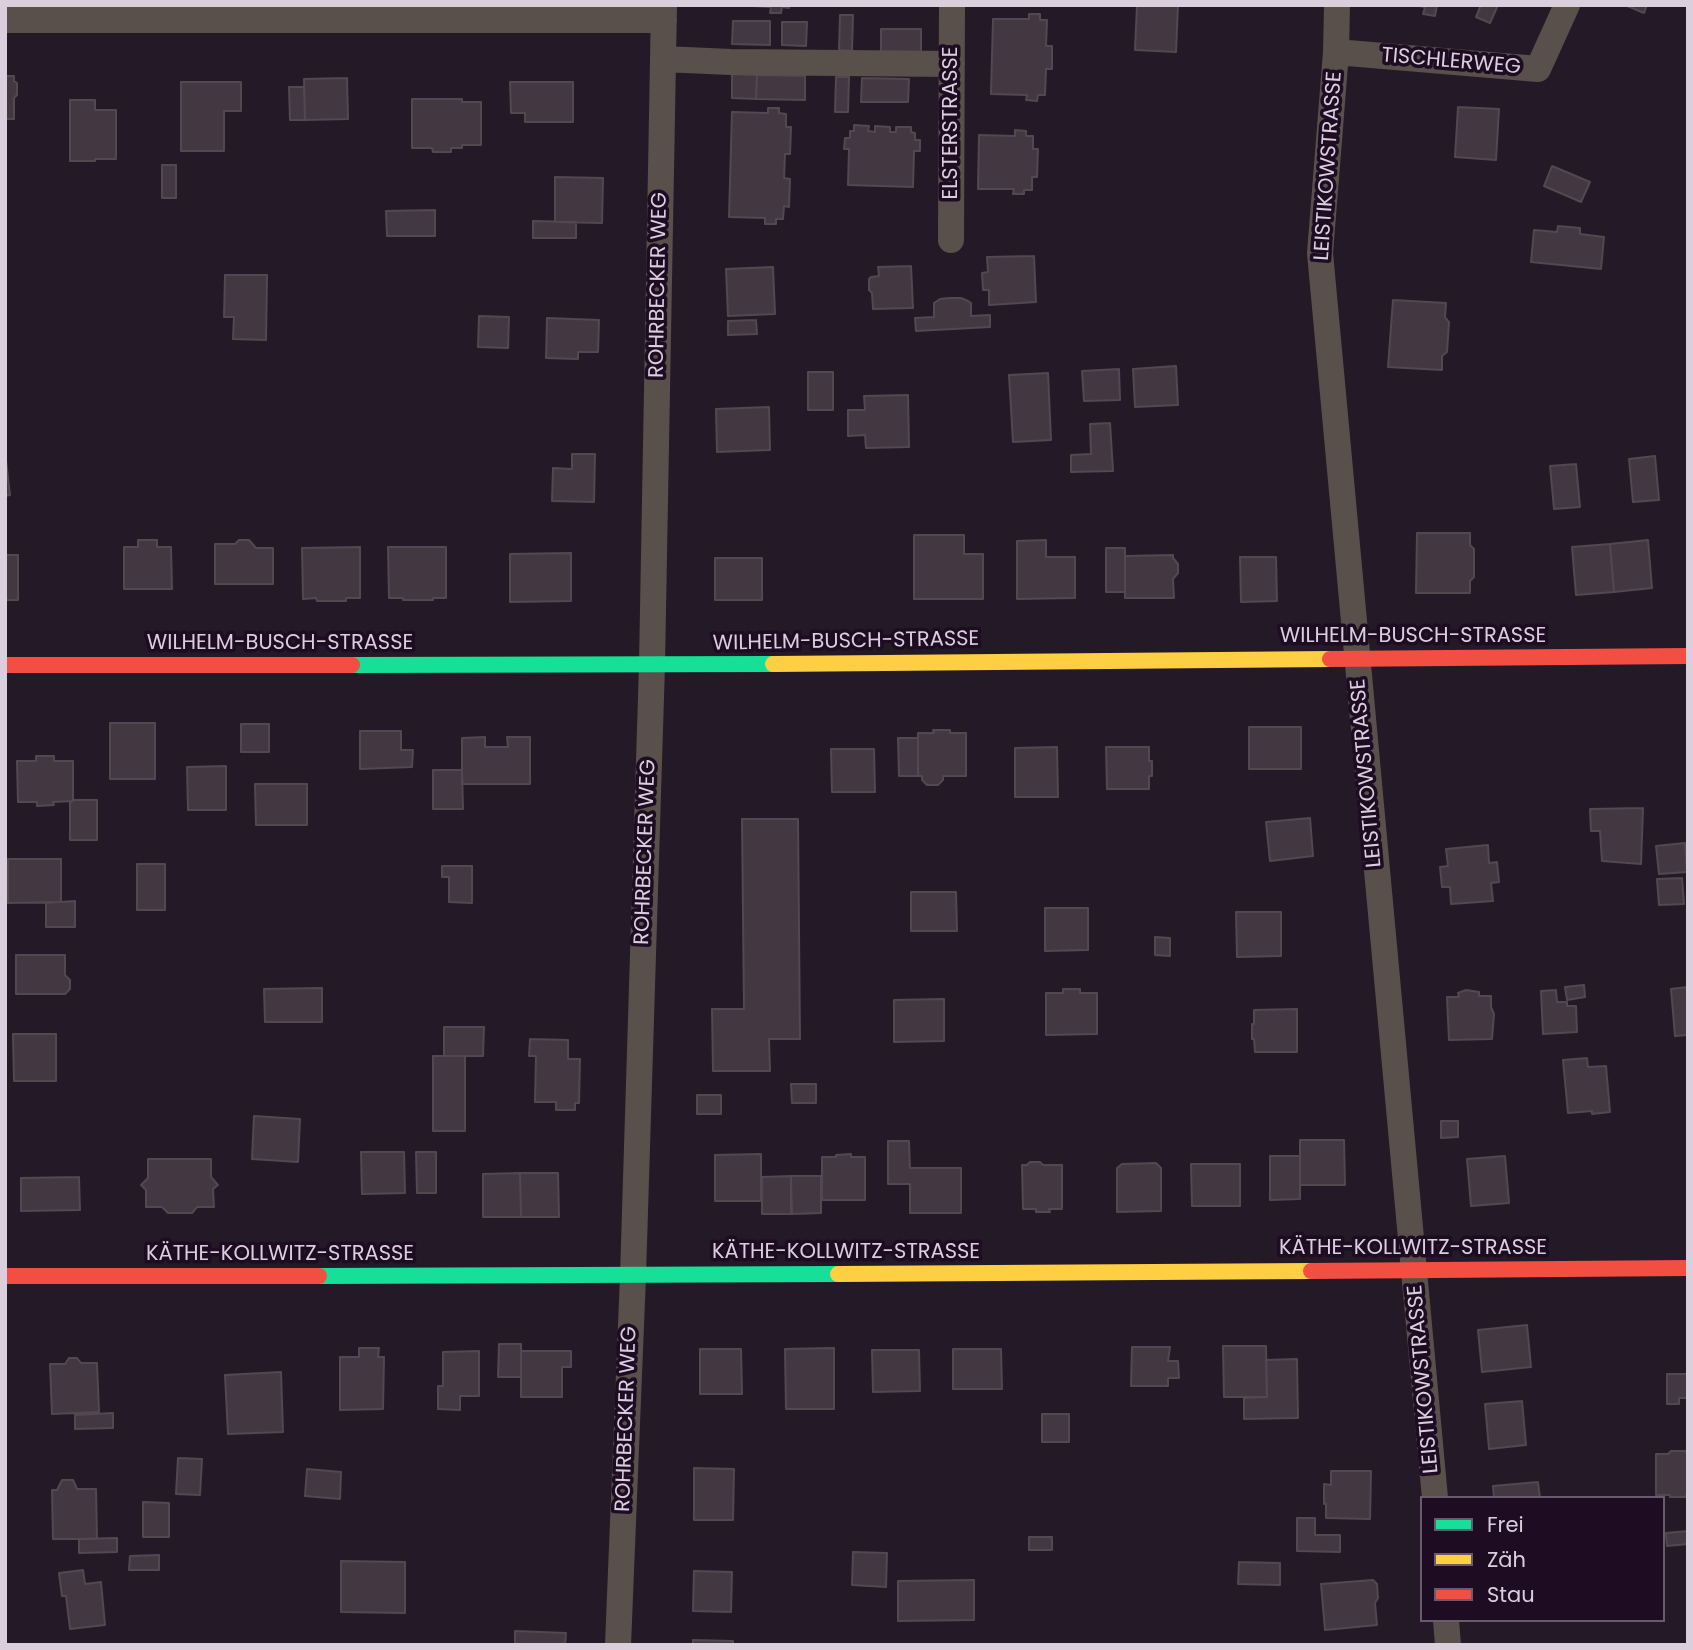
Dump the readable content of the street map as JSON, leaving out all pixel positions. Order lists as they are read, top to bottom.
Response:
{
  "streets": {
    "street": [
      "TISCHLERWEG",
      "ELSTERSTRASSE",
      "LEISTIKOWSTRASSE",
      "ROHRBECKER WEG",
      "WILHELM-BUSCH-STRASSE",
      "KÄTHE-KOLLWITZ-STRASSE"
    ]
  },
  "crossings": [
    ["TISCHLERWEG", "LEISTIKOWSTRASSE"],
    ["LEISTIKOWSTRASSE", "WILHELM-BUSCH-STRASSE"],
    ["LEISTIKOWSTRASSE", "KÄTHE-KOLLWITZ-STRASSE"],
    ["ROHRBECKER WEG", "WILHELM-BUSCH-STRASSE"],
    ["ROHRBECKER WEG", "KÄTHE-KOLLWITZ-STRASSE"]
  ],
  "legend": ["Frei", "Zäh", "Stau"]
}
